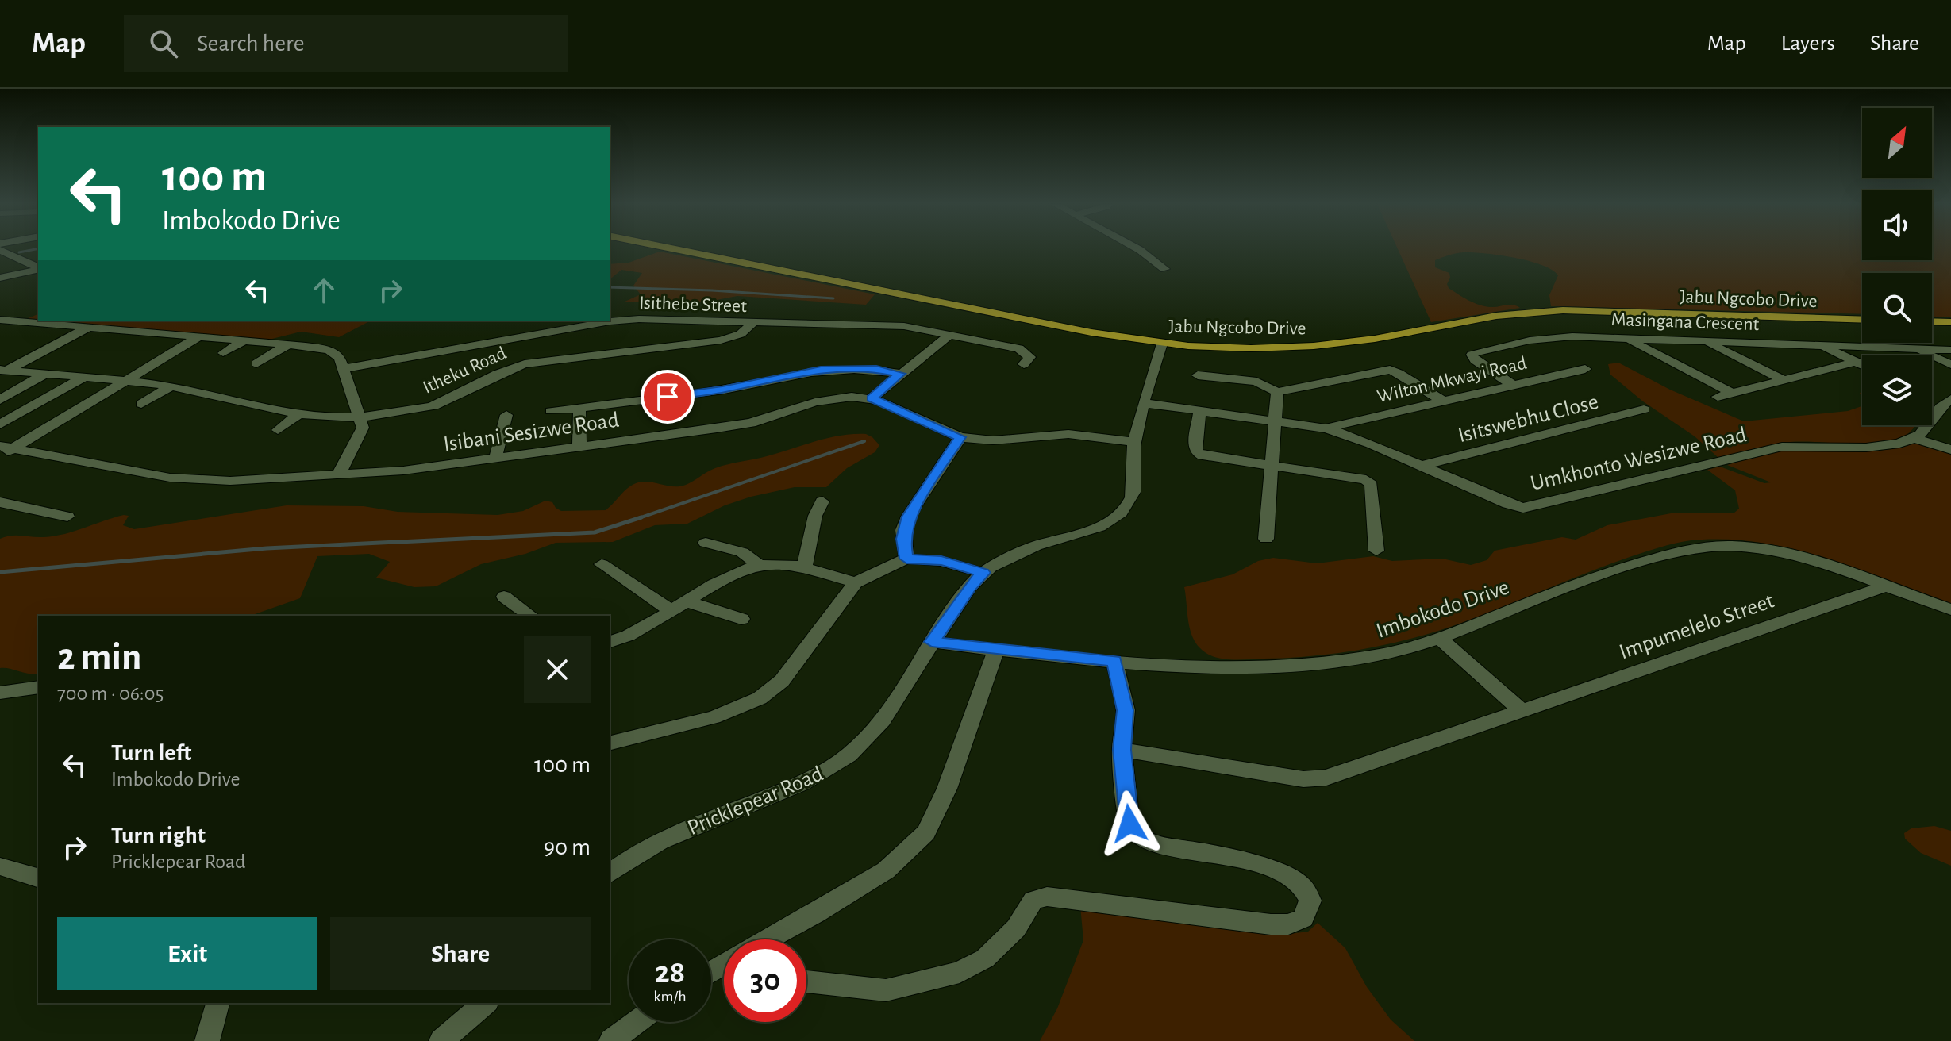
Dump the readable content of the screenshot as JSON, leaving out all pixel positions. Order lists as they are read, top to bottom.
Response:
{
  "streets": {
    "main road": ["Jabu Ngcobo Drive"],
    "street": [
      "Isithebe Street",
      "Masingana Crescent",
      "Itheku Road",
      "Wilton Mkwayi Road",
      "Isitswebhu Close",
      "Isibani Sesizwe Road",
      "Umkhonto Wesizwe Road",
      "Imbokodo Drive",
      "Impumelelo Street",
      "Pricklepear Road"
    ]
  },
  "crossings": [
    ["Jabu Ngcobo Drive", "Pricklepear Road"],
    ["Isithebe Street", "Itheku Road"],
    ["Masingana Crescent", "Wilton Mkwayi Road"],
    ["Wilton Mkwayi Road", "Umkhonto Wesizwe Road"],
    ["Isitswebhu Close", "Umkhonto Wesizwe Road"],
    ["Isibani Sesizwe Road", "Pricklepear Road"],
    ["Umkhonto Wesizwe Road", "Pricklepear Road"],
    ["Imbokodo Drive", "Impumelelo Street"],
    ["Imbokodo Drive", "Pricklepear Road"]
  ],
  "north": "top right",
  "page": {
    "header": "Map",
    "search": "Search here",
    "nav": ["Map", "Layers", "Share"],
    "turn": ["100 m", "Imbokodo Drive"],
    "heading": ["2 min", "700 m · 06:05"],
    "list": [
      {
        "name": "Turn left",
        "note": "Imbokodo Drive",
        "value": "100 m"
      },
      {
        "name": "Turn right",
        "note": "Pricklepear Road",
        "value": "90 m"
      }
    ],
    "buttons": ["Exit", "Share"],
    "speed": "28 km/h",
    "limit": "30"
  }
}
